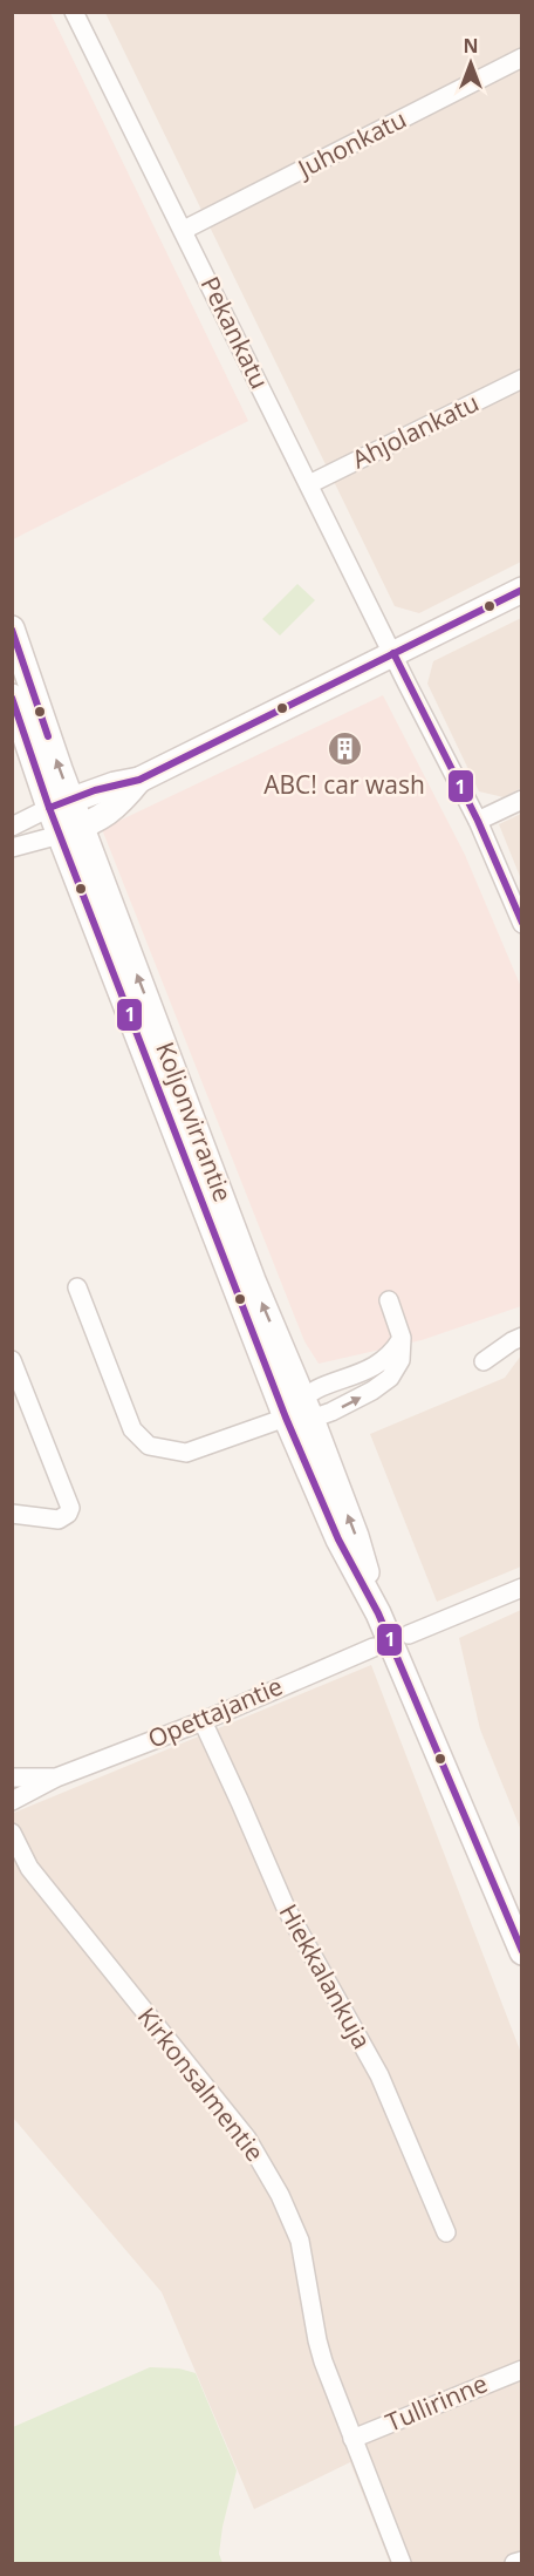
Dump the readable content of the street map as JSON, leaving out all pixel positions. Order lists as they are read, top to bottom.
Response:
{
  "streets": {
    "main road": ["Koljonvirrantie"],
    "street": [
      "Juhonkatu",
      "Pekankatu",
      "Ahjolankatu",
      "Opettajantie",
      "Hiekkalankuja",
      "Kirkonsalmentie",
      "Tullirinne"
    ]
  },
  "crossings": [
    ["Juhonkatu", "Pekankatu"],
    ["Pekankatu", "Ahjolankatu"],
    ["Opettajantie", "Hiekkalankuja"],
    ["Kirkonsalmentie", "Tullirinne"]
  ],
  "places": {
    "building": ["ABC! car wash"]
  },
  "lines": ["transit line 1"],
  "north": "top"
}
